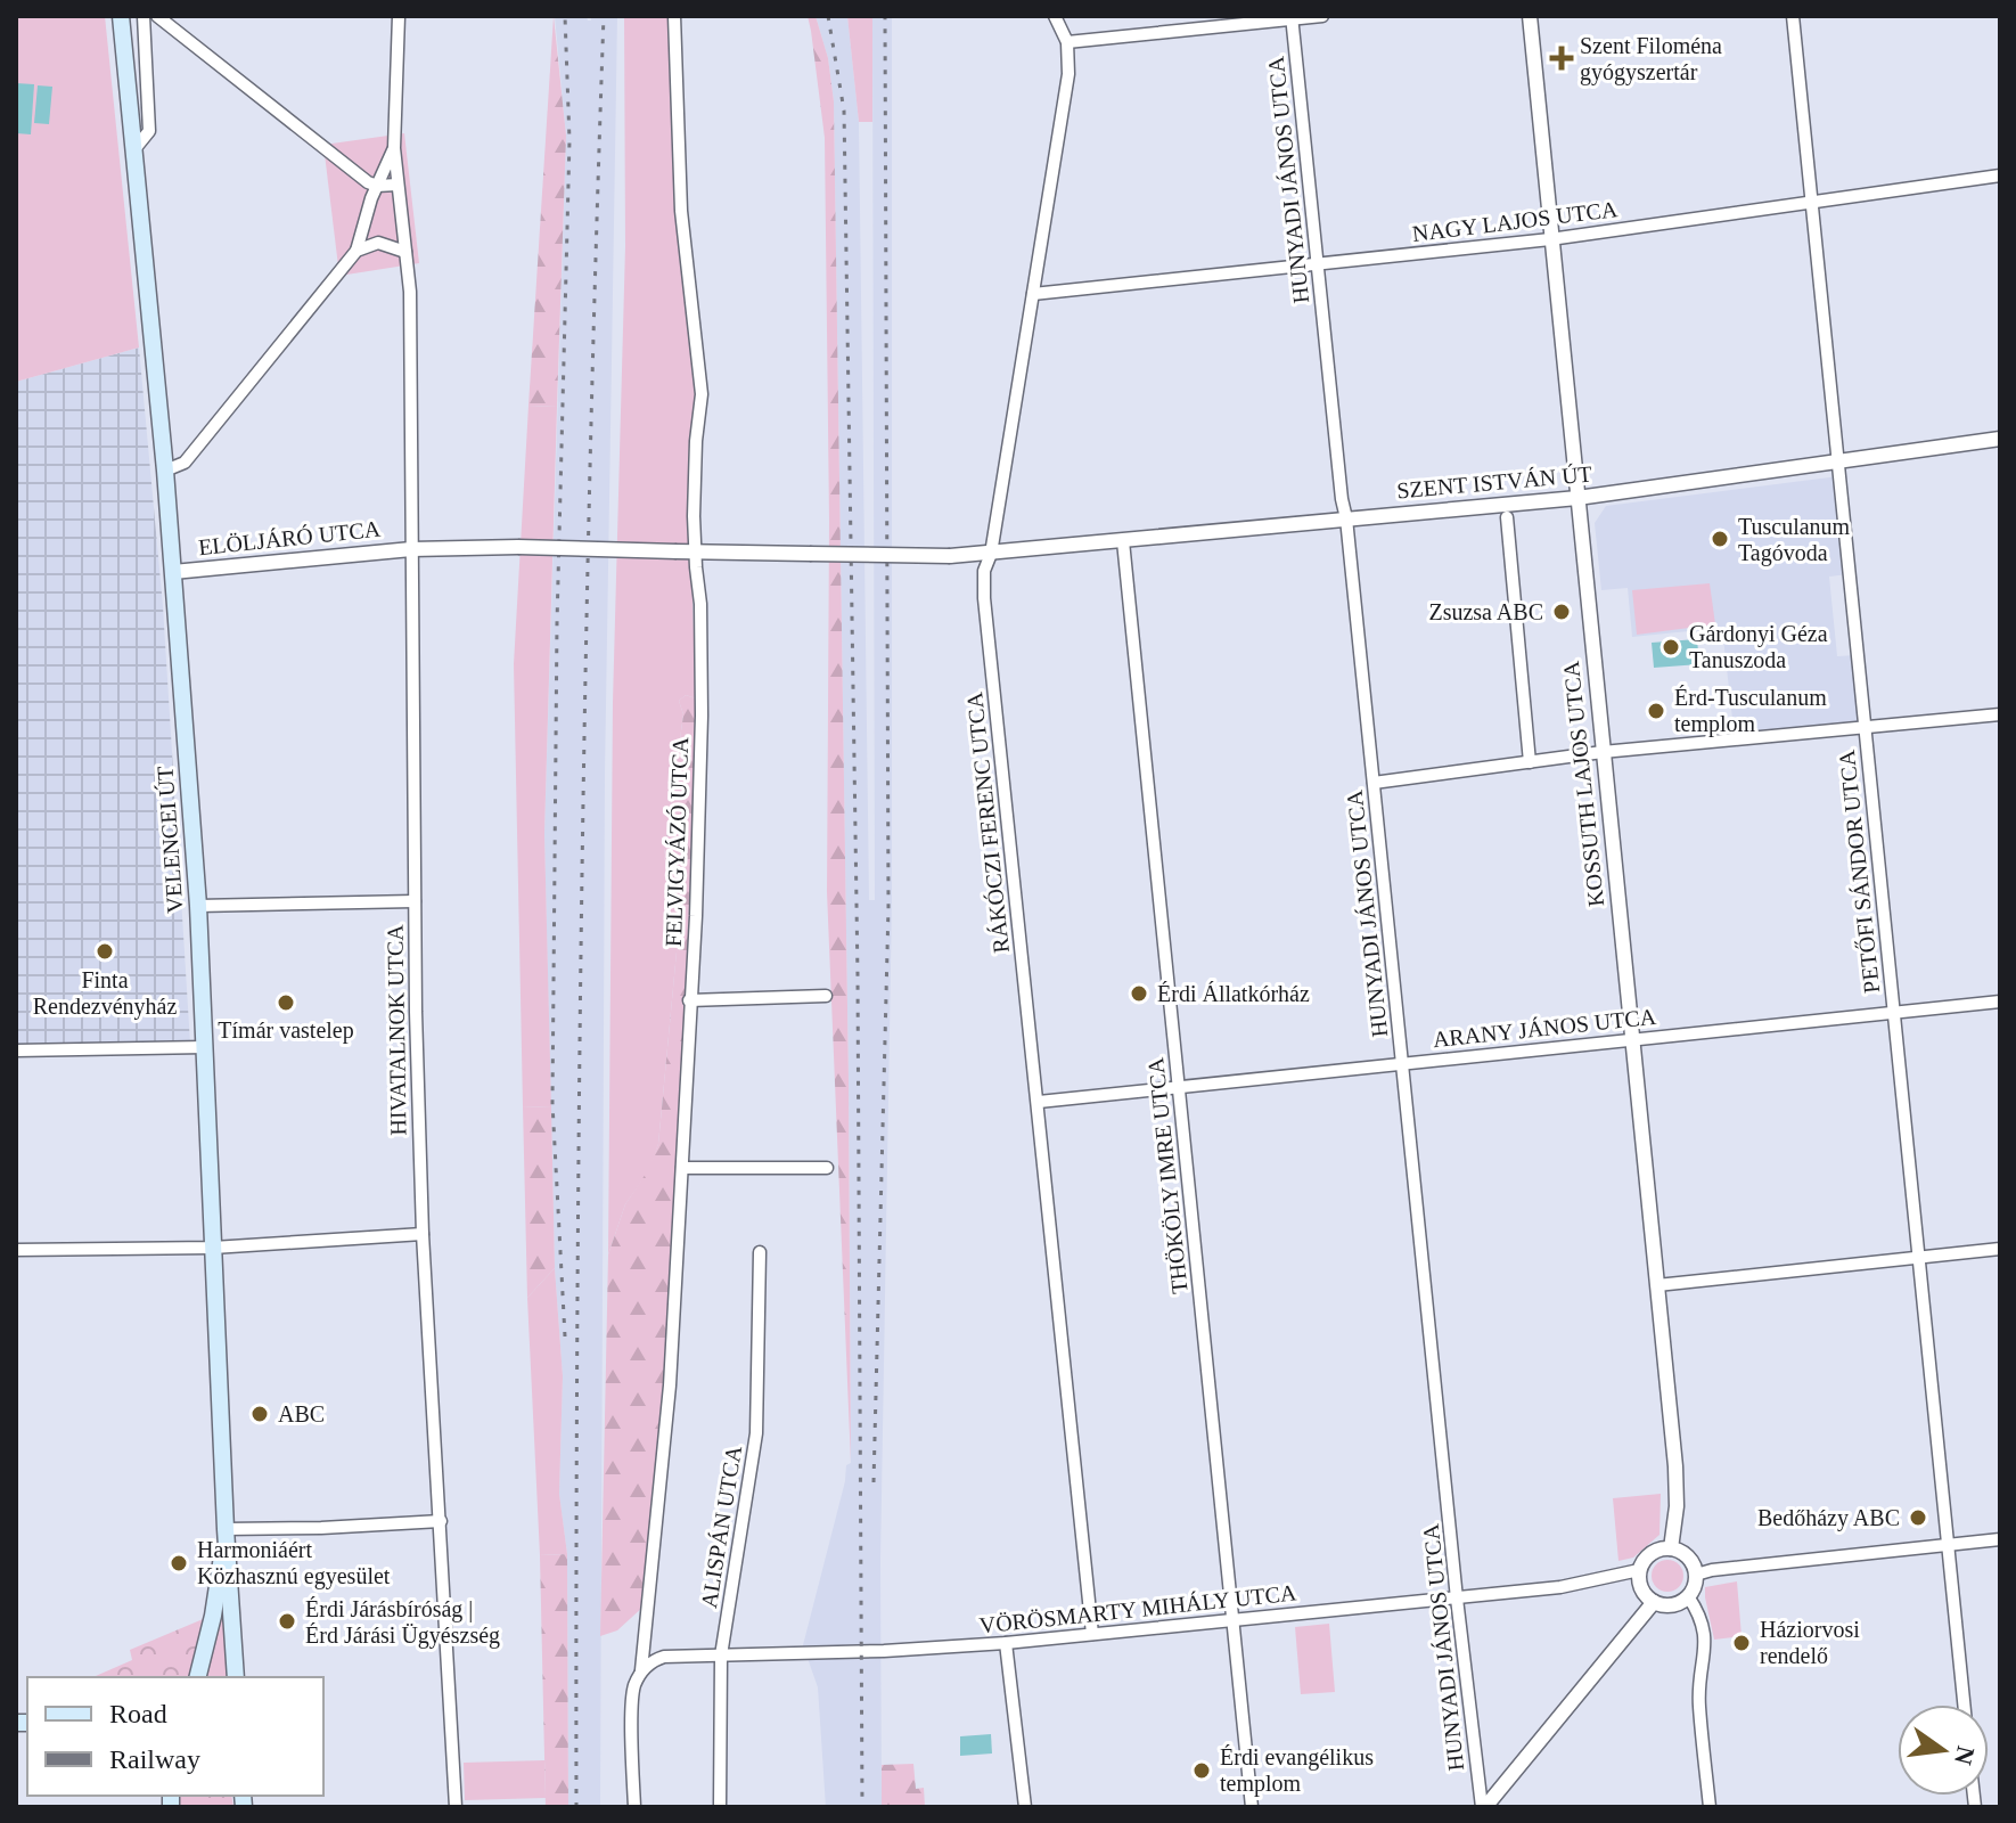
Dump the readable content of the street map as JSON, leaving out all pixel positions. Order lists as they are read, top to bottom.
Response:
{
  "streets": {
    "main road": ["VELENCEI ÚT"],
    "street": [
      "HUNYADI JÁNOS UTCA",
      "NAGY LAJOS UTCA",
      "SZENT ISTVÁN ÚT",
      "ELÖLJÁRÓ UTCA",
      "KOSSUTH LAJOS UTCA",
      "RÁKÓCZI FERENC UTCA",
      "FELVIGYÁZÓ UTCA",
      "PETŐFI SÁNDOR UTCA",
      "ARANY JÁNOS UTCA",
      "HIVATALNOK UTCA",
      "THÖKÖLY IMRE UTCA",
      "ALISPÁN UTCA",
      "VÖRÖSMARTY MIHÁLY UTCA"
    ]
  },
  "crossings": [
    ["HUNYADI JÁNOS UTCA", "NAGY LAJOS UTCA"],
    ["HUNYADI JÁNOS UTCA", "SZENT ISTVÁN ÚT"],
    ["HUNYADI JÁNOS UTCA", "ARANY JÁNOS UTCA"],
    ["HUNYADI JÁNOS UTCA", "VÖRÖSMARTY MIHÁLY UTCA"],
    ["NAGY LAJOS UTCA", "KOSSUTH LAJOS UTCA"],
    ["NAGY LAJOS UTCA", "RÁKÓCZI FERENC UTCA"],
    ["NAGY LAJOS UTCA", "PETŐFI SÁNDOR UTCA"],
    ["SZENT ISTVÁN ÚT", "ELÖLJÁRÓ UTCA"],
    ["SZENT ISTVÁN ÚT", "KOSSUTH LAJOS UTCA"],
    ["SZENT ISTVÁN ÚT", "RÁKÓCZI FERENC UTCA"],
    ["SZENT ISTVÁN ÚT", "FELVIGYÁZÓ UTCA"],
    ["SZENT ISTVÁN ÚT", "PETŐFI SÁNDOR UTCA"],
    ["SZENT ISTVÁN ÚT", "THÖKÖLY IMRE UTCA"],
    ["ELÖLJÁRÓ UTCA", "VELENCEI ÚT"],
    ["ELÖLJÁRÓ UTCA", "FELVIGYÁZÓ UTCA"],
    ["ELÖLJÁRÓ UTCA", "HIVATALNOK UTCA"],
    ["KOSSUTH LAJOS UTCA", "ARANY JÁNOS UTCA"],
    ["KOSSUTH LAJOS UTCA", "VÖRÖSMARTY MIHÁLY UTCA"],
    ["RÁKÓCZI FERENC UTCA", "ARANY JÁNOS UTCA"],
    ["RÁKÓCZI FERENC UTCA", "VÖRÖSMARTY MIHÁLY UTCA"],
    ["FELVIGYÁZÓ UTCA", "VÖRÖSMARTY MIHÁLY UTCA"],
    ["PETŐFI SÁNDOR UTCA", "ARANY JÁNOS UTCA"],
    ["ARANY JÁNOS UTCA", "THÖKÖLY IMRE UTCA"],
    ["THÖKÖLY IMRE UTCA", "VÖRÖSMARTY MIHÁLY UTCA"],
    ["ALISPÁN UTCA", "VÖRÖSMARTY MIHÁLY UTCA"]
  ],
  "places": {
    "health": ["Szent Filoména gyógyszertár"],
    "other": [
      "Tusculanum Tagóvoda",
      "Zsuzsa ABC",
      "Gárdonyi Géza Tanuszoda",
      "Érd-Tusculanum templom",
      "Finta Rendezvényház",
      "Érdi Állatkórház",
      "Tímár vastelep",
      "ABC",
      "Bedőházy ABC",
      "Harmoniáért Közhasznú egyesület",
      "Érdi Járásbíróság | Érd Járási Ügyészség",
      "Háziorvosi rendelő",
      "Érdi evangélikus templom"
    ]
  },
  "legend": ["Road", "Railway"],
  "north": "right"
}
